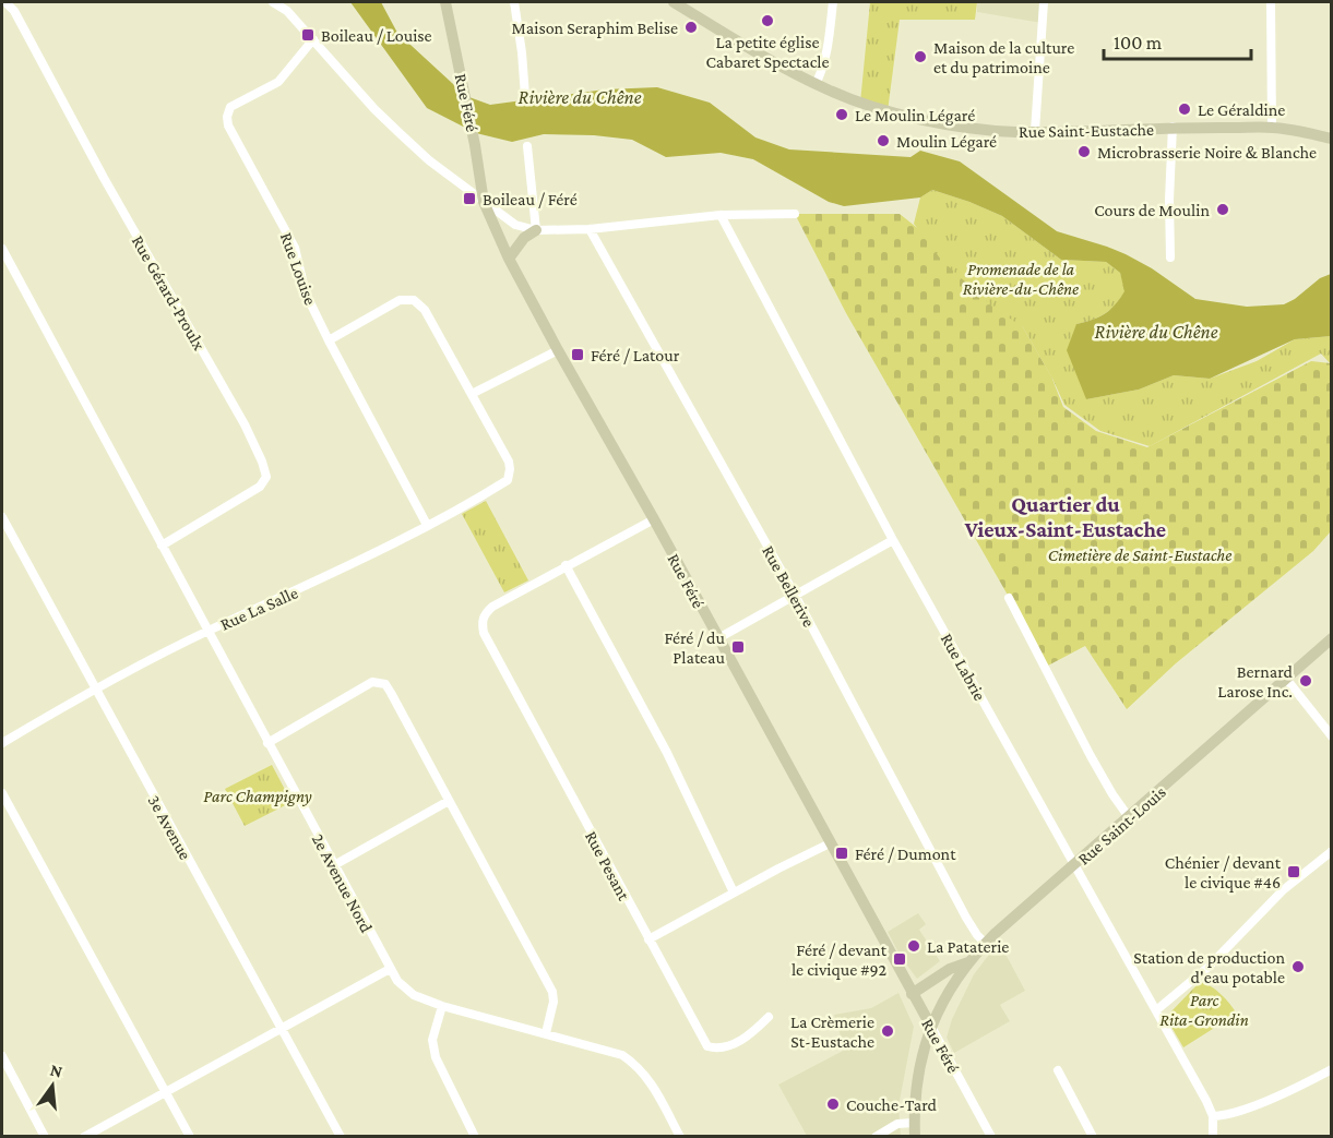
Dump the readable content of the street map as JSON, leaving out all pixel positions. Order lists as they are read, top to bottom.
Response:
{
  "streets": {
    "street": [
      "Rue Féré",
      "Rue Saint-Eustache",
      "Rue Louise",
      "Rue Gérard-Proulx",
      "Rue Bellerive",
      "Rue La Salle",
      "Rue Labrie",
      "Rue Saint-Louis",
      "3e Avenue",
      "Rue Pesant",
      "2e Avenue Nord"
    ]
  },
  "crossings": [
    ["Rue Féré", "Rue Saint-Louis"],
    ["Rue Louise", "Rue La Salle"],
    ["Rue Gérard-Proulx", "2e Avenue Nord"],
    ["Rue Bellerive", "Rue Saint-Louis"],
    ["Rue La Salle", "3e Avenue"],
    ["Rue La Salle", "2e Avenue Nord"],
    ["Rue Labrie", "Rue Saint-Louis"]
  ],
  "districts": ["Quartier du Vieux-Saint-Eustache"],
  "water": ["Rivière du Chêne"],
  "parks": [
    "Promenade de la Rivière-du-Chêne",
    "Cimetière de Saint-Eustache",
    "Parc Champigny",
    "Parc Rita-Grondin"
  ],
  "places": {
    "other": [
      "La petite église Cabaret Spectacle",
      "Maison Seraphim Belise",
      "Maison de la culture et du patrimoine",
      "Le Géraldine",
      "Le Moulin Légaré",
      "Moulin Légaré",
      "Microbrasserie Noire & Blanche",
      "Cours de Moulin",
      "Bernard Larose Inc.",
      "La Pataterie",
      "Station de production d'eau potable",
      "La Crèmerie St-Eustache",
      "Couche-Tard"
    ],
    "transit": [
      "Boileau / Louise",
      "Boileau / Féré",
      "Féré / Latour",
      "Féré / du Plateau",
      "Féré / Dumont",
      "Chénier / devant le civique #46",
      "Féré / devant le civique #92"
    ]
  },
  "scale_bar": "100 m",
  "north": "top"
}
